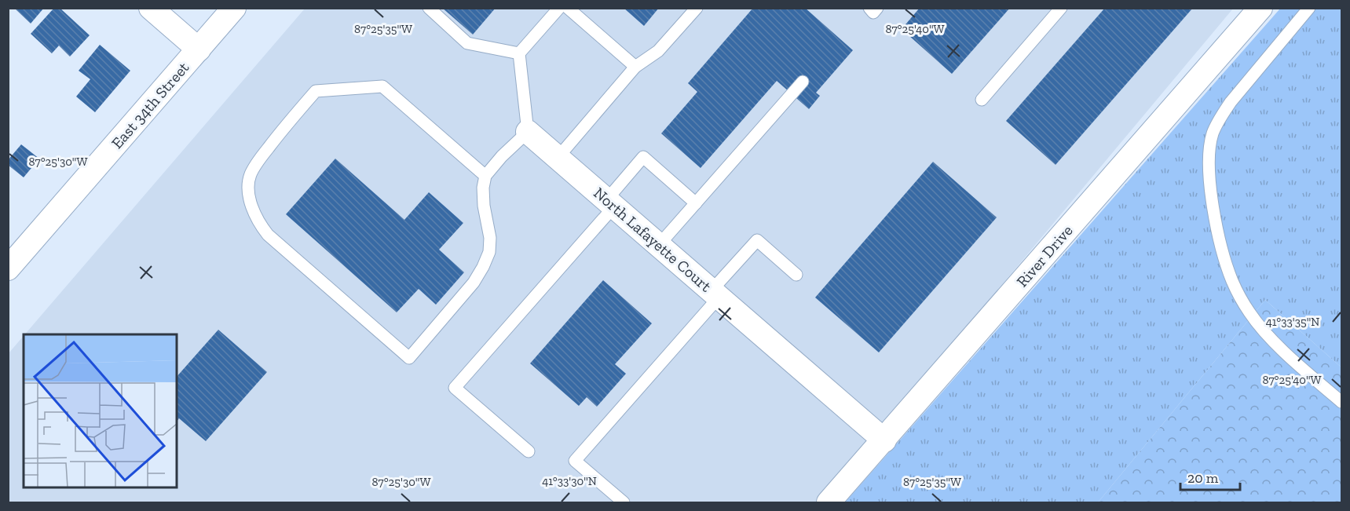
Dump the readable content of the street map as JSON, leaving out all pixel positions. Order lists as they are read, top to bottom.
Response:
{
  "streets": {
    "street": ["East 34th Street", "North Lafayette Court", "River Drive"]
  },
  "crossings": [
    ["North Lafayette Court", "River Drive"]
  ],
  "scale_bar": "20 m",
  "coordinates": [
    "87°25'35\"W",
    "87°25'40\"W",
    "87°25'30\"W",
    "41°33'35\"N",
    "41°33'30\"N"
  ]
}
